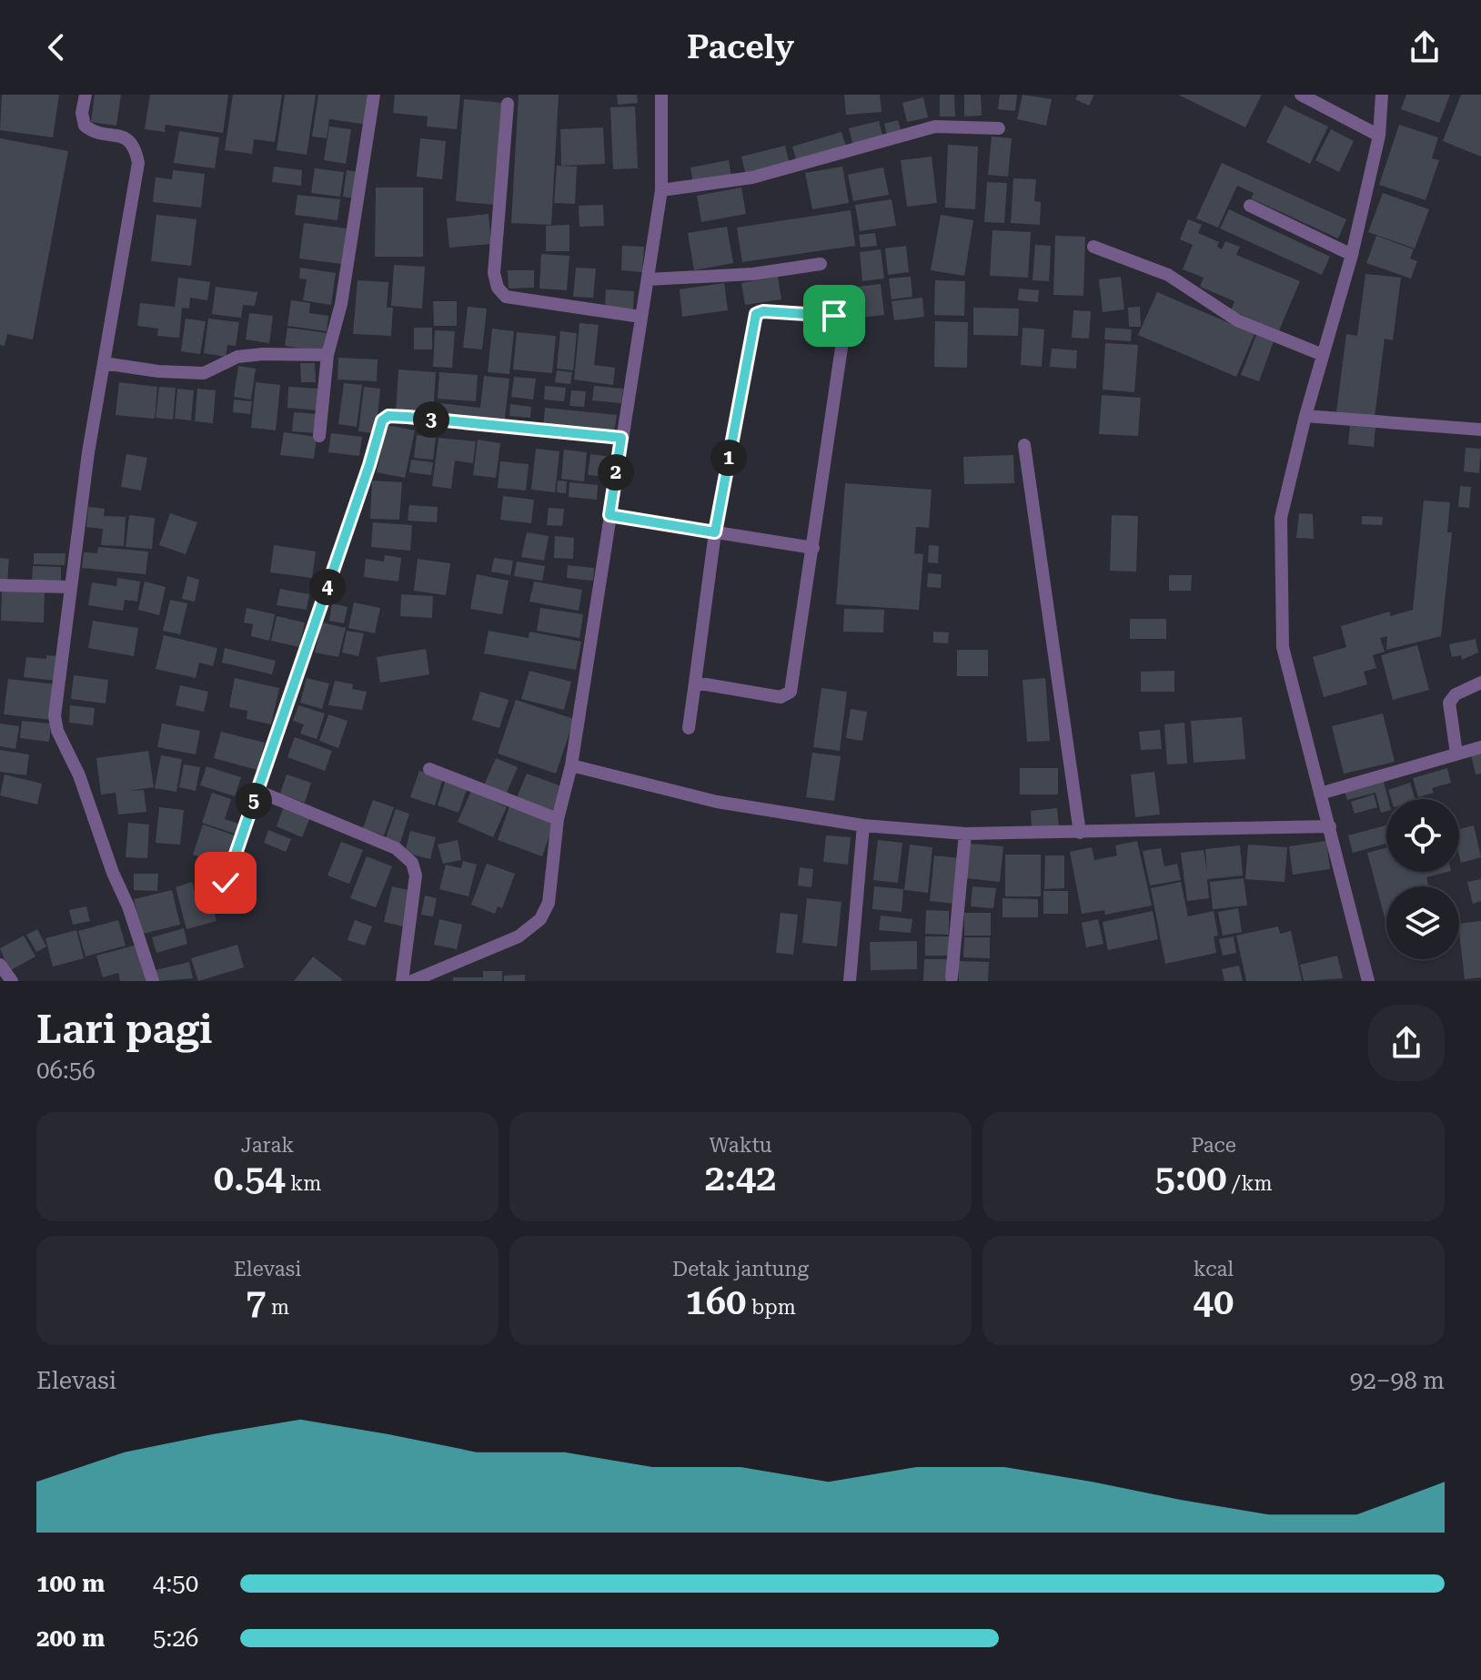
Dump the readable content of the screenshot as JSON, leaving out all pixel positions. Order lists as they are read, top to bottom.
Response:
{
  "page": {
    "header": "Pacely",
    "pins": [
      "3",
      "1",
      "2",
      "4",
      "5"
    ],
    "heading": ["Lari pagi", "06:56"],
    "stats": [
      ["Jarak", "0.54 km"],
      ["Waktu", "2:42"],
      ["Pace", "5:00 /km"],
      ["Elevasi", "7 m"],
      ["Detak jantung", "160 bpm"],
      ["kcal", "40"]
    ],
    "chart": ["Elevasi", "92–98 m"],
    "list": [
      {
        "name": "100 m",
        "note": "4:50"
      },
      {
        "name": "200 m",
        "note": "5:26"
      }
    ]
  }
}
